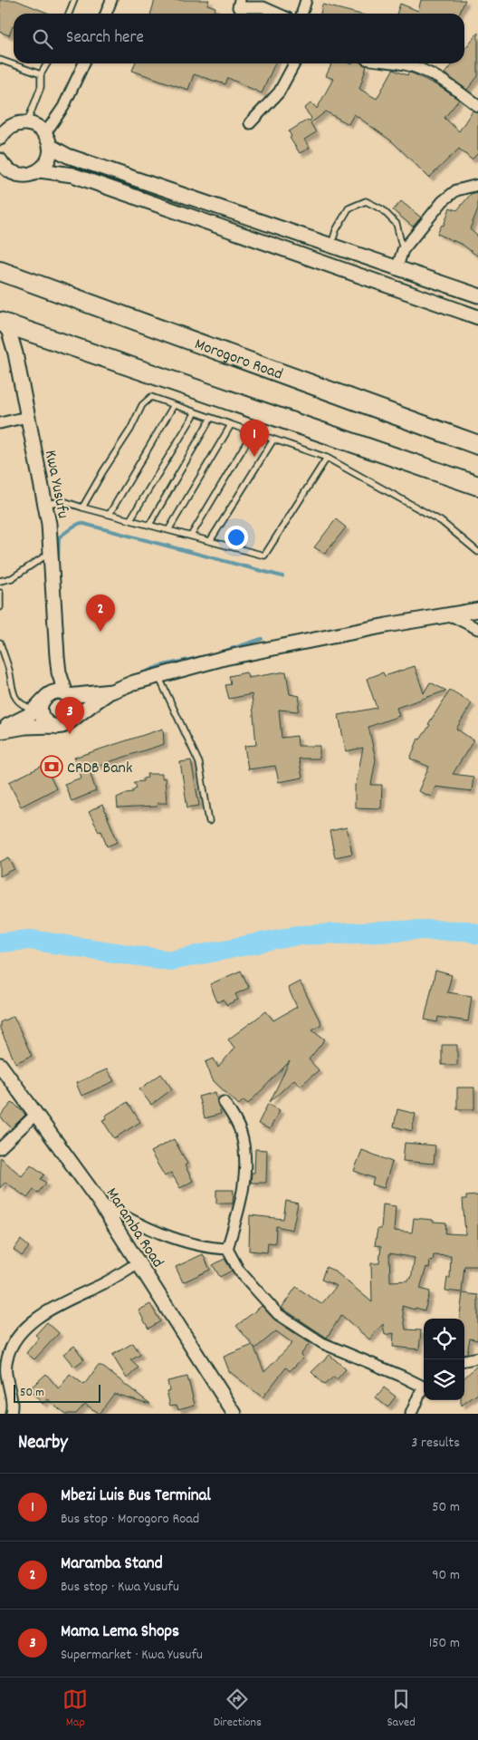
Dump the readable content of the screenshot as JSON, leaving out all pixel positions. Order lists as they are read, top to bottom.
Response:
{
  "streets": {
    "highway": ["Morogoro Road"],
    "street": ["Kwa Yusufu", "Maramba Road"]
  },
  "places": {
    "bank": ["CRDB Bank"]
  },
  "scale_bar": "50 m",
  "page": {
    "search": "Search here",
    "pins": ["1", "2", "3"],
    "scale": "50 m",
    "heading": ["Nearby", "3 results"],
    "list": [
      {
        "mark": "1",
        "name": "Mbezi Luis Bus Terminal",
        "note": "Bus stop · Morogoro Road",
        "value": "50 m"
      },
      {
        "mark": "2",
        "name": "Maramba Stand",
        "note": "Bus stop · Kwa Yusufu",
        "value": "90 m"
      },
      {
        "mark": "3",
        "name": "Mama Lema Shops",
        "note": "Supermarket · Kwa Yusufu",
        "value": "150 m"
      }
    ],
    "nav": ["Map", "Directions", "Saved"]
  }
}
